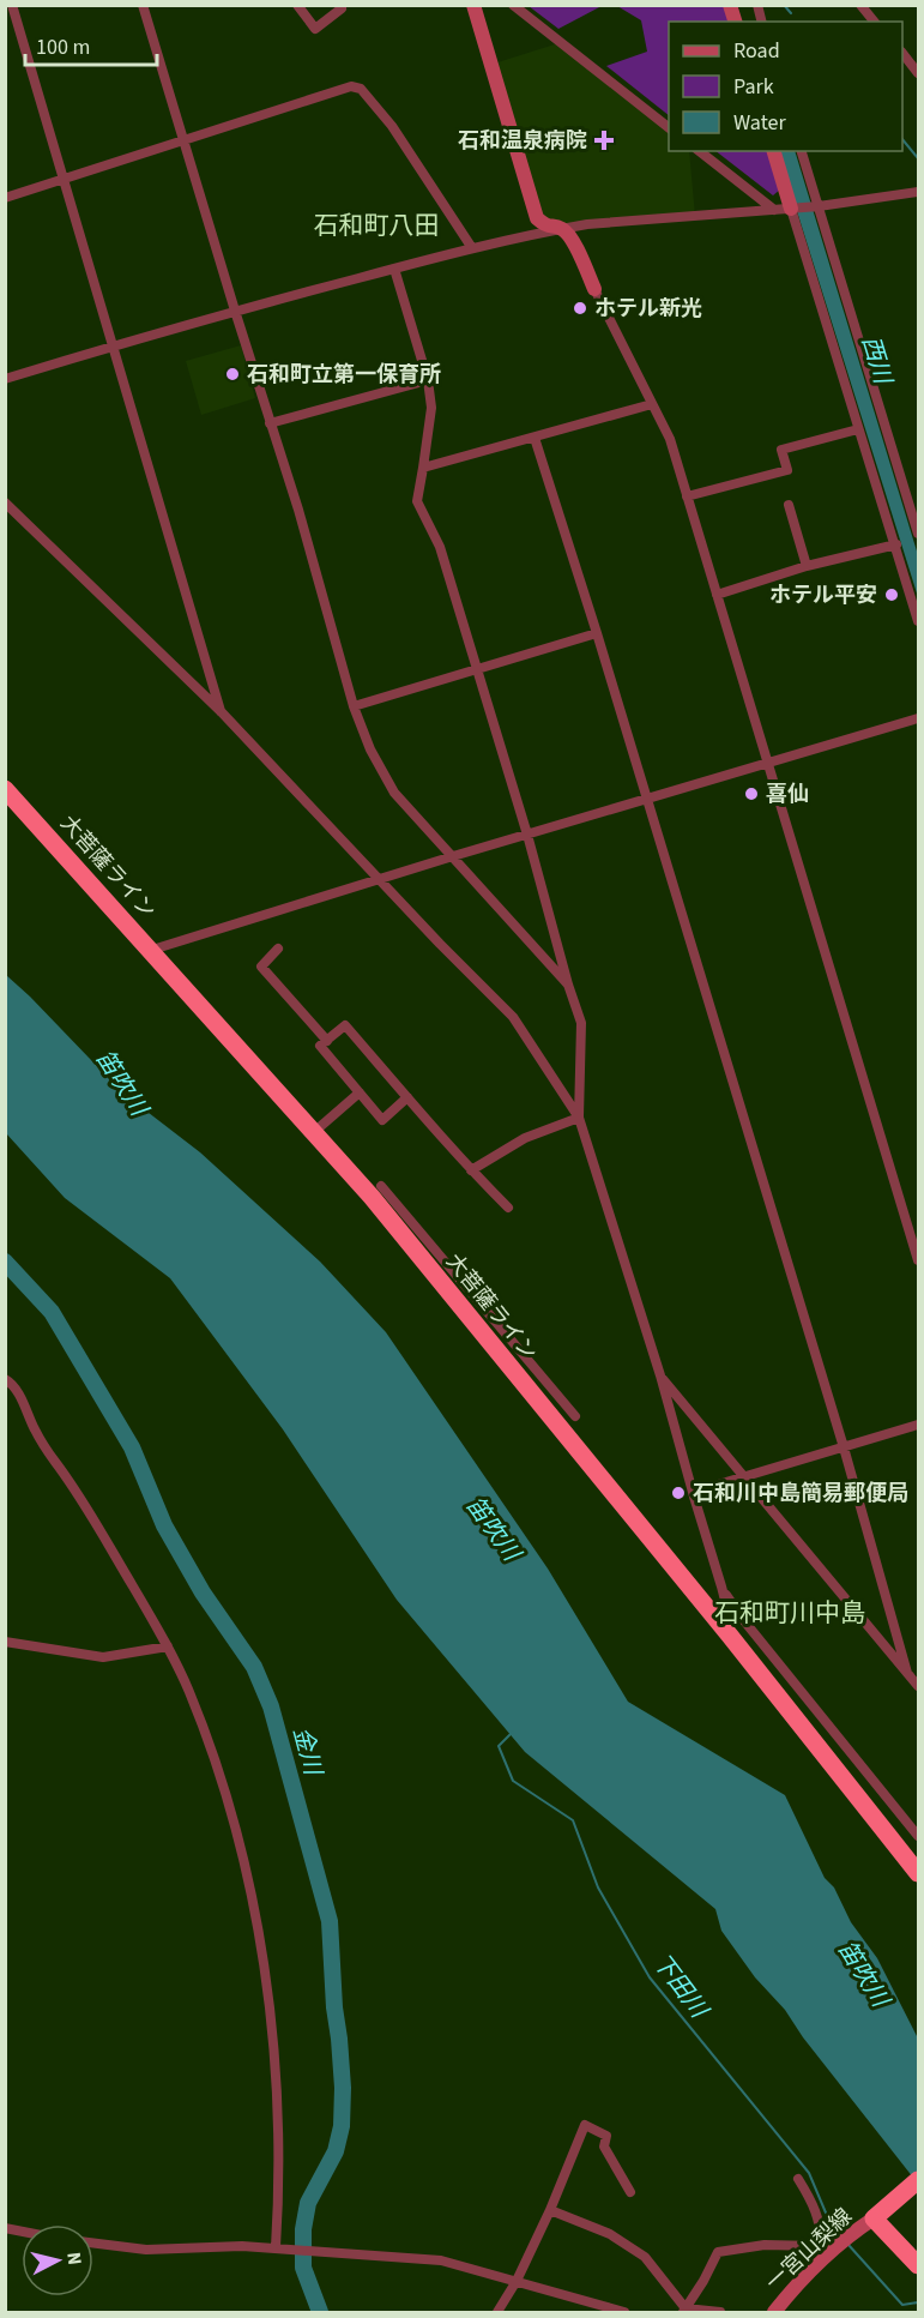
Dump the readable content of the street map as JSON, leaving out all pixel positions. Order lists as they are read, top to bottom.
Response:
{
  "streets": {
    "highway": ["大菩薩ライン"],
    "street": ["一宮山梨線"]
  },
  "districts": ["石和町八田", "石和町川中島"],
  "water": [
    "西川",
    "笛吹川",
    "金川",
    "下田川"
  ],
  "places": {
    "health": ["石和温泉病院"],
    "other": [
      "ホテル新光",
      "石和町立第一保育所",
      "ホテル平安",
      "喜仙",
      "石和川中島簡易郵便局"
    ]
  },
  "legend": ["Road", "Park", "Water"],
  "scale_bar": "100 m",
  "north": "right"
}
